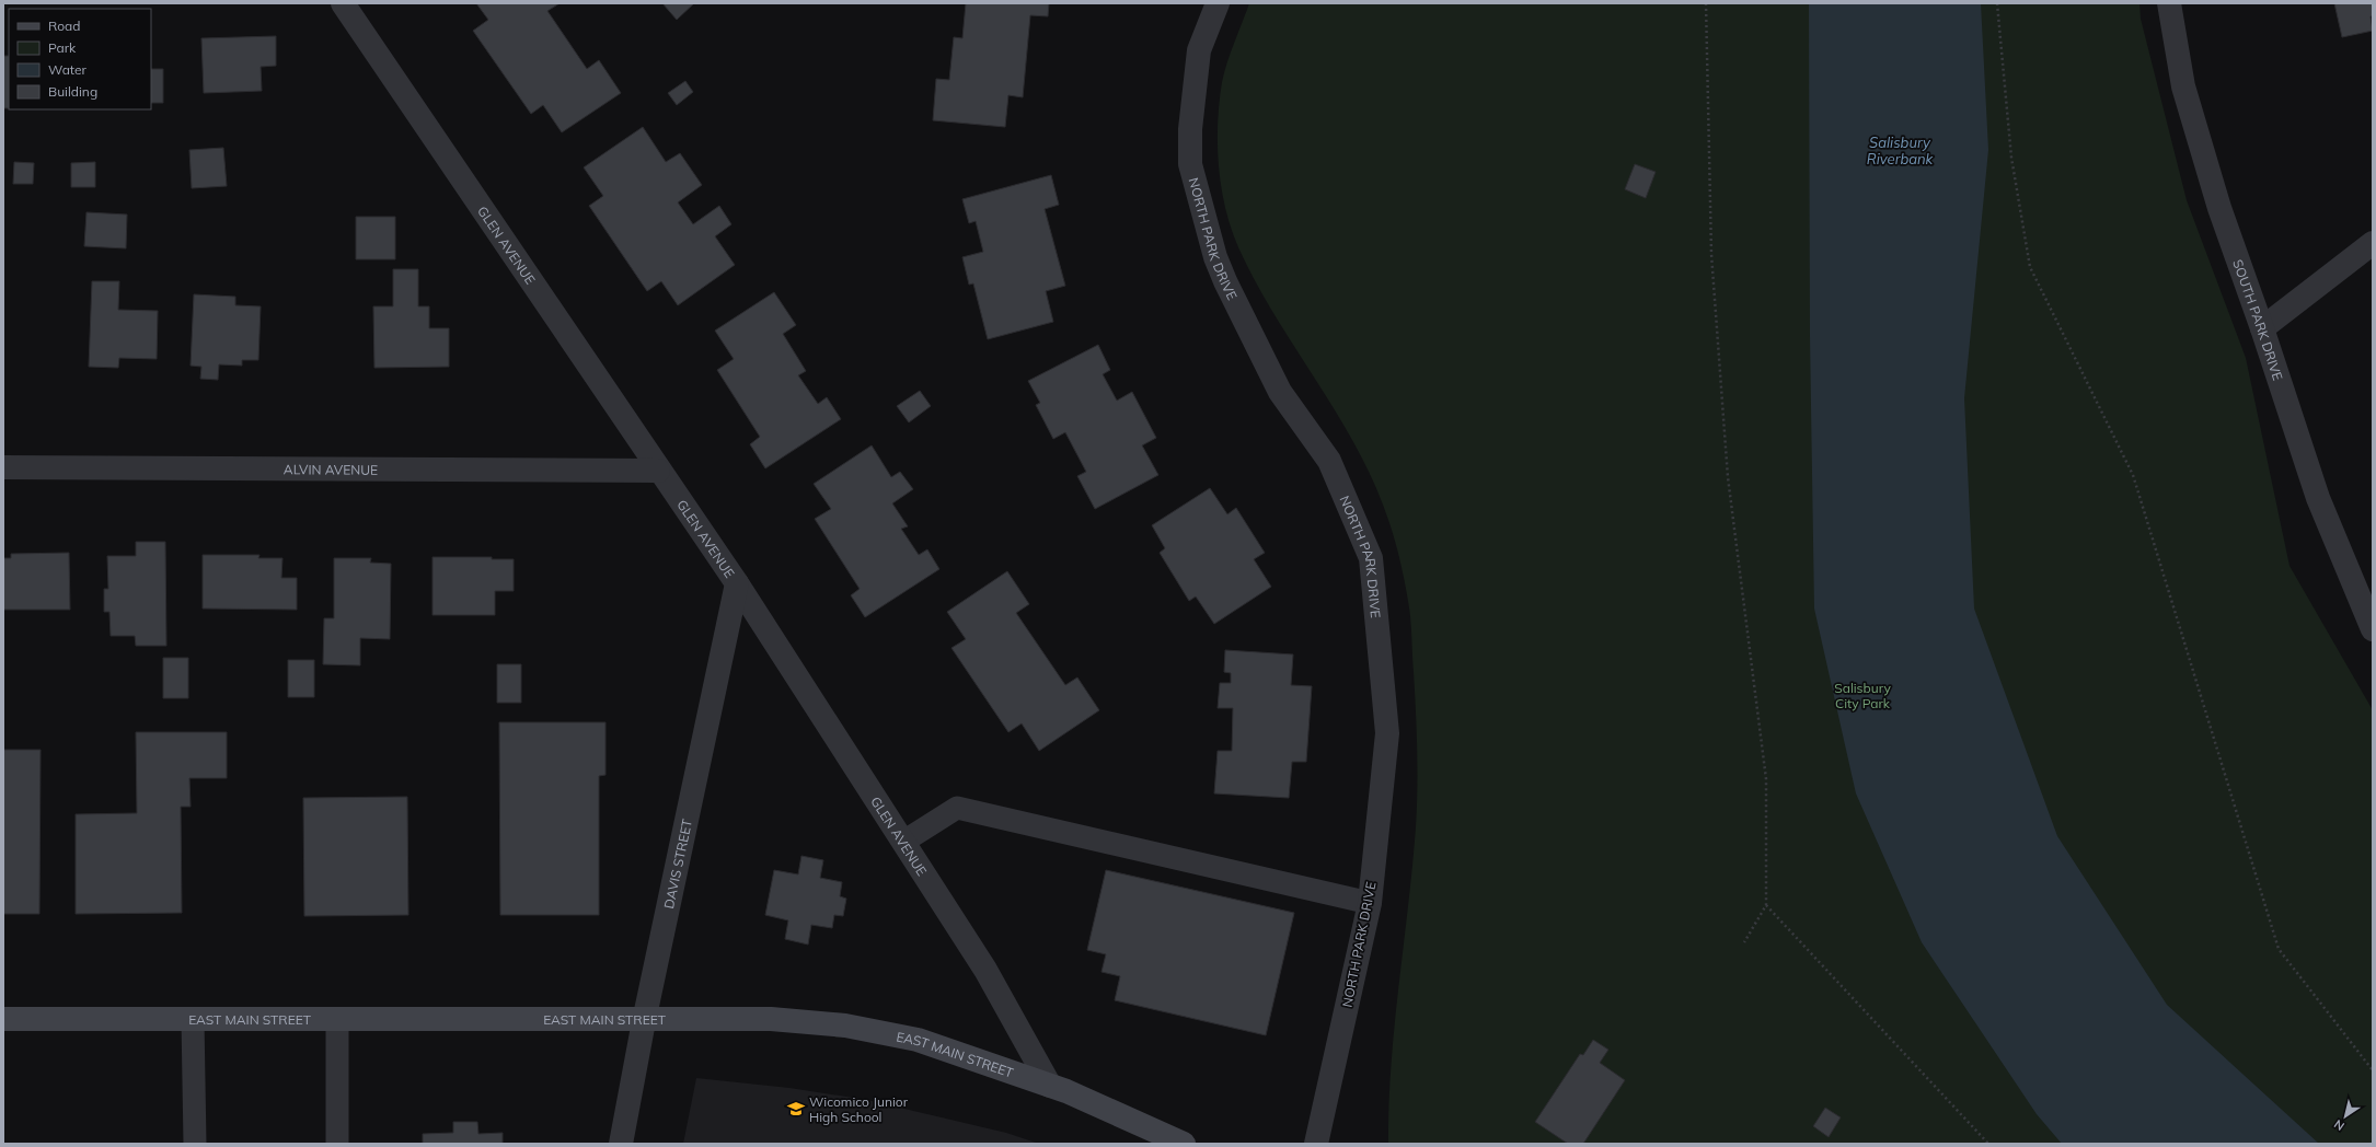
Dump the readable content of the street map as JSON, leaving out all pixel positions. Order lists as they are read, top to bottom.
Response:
{
  "streets": {
    "main road": ["EAST MAIN STREET"],
    "street": [
      "NORTH PARK DRIVE",
      "GLEN AVENUE",
      "SOUTH PARK DRIVE",
      "ALVIN AVENUE",
      "DAVIS STREET"
    ]
  },
  "crossings": [
    ["GLEN AVENUE", "ALVIN AVENUE"],
    ["GLEN AVENUE", "DAVIS STREET"],
    ["GLEN AVENUE", "EAST MAIN STREET"],
    ["DAVIS STREET", "EAST MAIN STREET"]
  ],
  "water": ["Salisbury Riverbank"],
  "parks": ["Salisbury City Park"],
  "places": {
    "school or university": ["Wicomico Junior High School"]
  },
  "legend": [
    "Road",
    "Park",
    "Water",
    "Building"
  ],
  "north": "bottom left"
}
